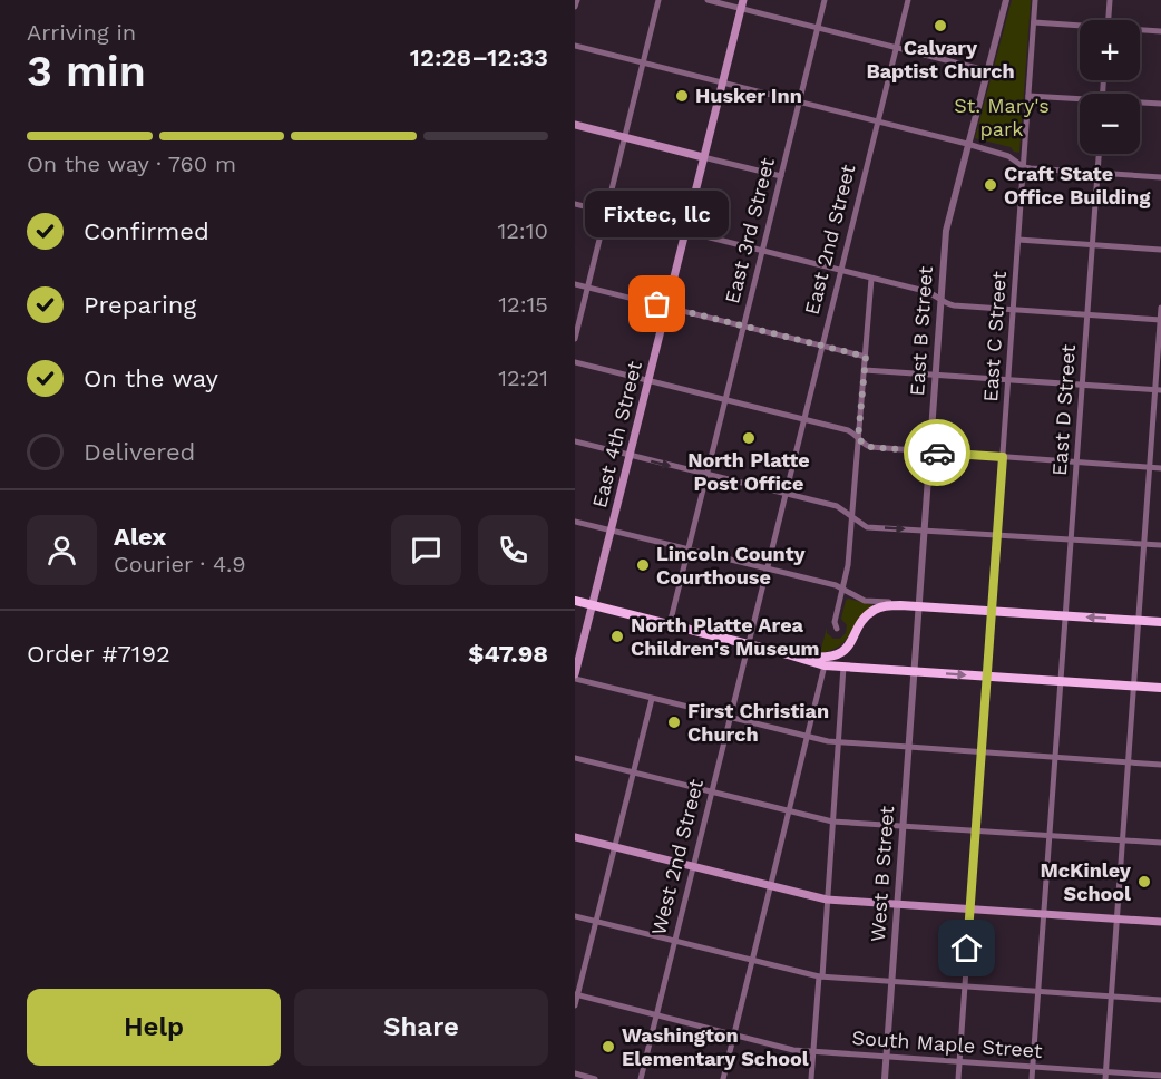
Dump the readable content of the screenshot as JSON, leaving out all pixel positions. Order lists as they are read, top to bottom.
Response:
{
  "streets": {
    "main road": ["East 4th Street"],
    "street": [
      "East 3rd Street",
      "East 2nd Street",
      "East B Street",
      "East C Street",
      "East D Street",
      "West 2nd Street",
      "West B Street",
      "South Maple Street"
    ]
  },
  "crossings": [
    ["East 2nd Street", "West 2nd Street"],
    ["East B Street", "West B Street"],
    ["East C Street", "South Maple Street"],
    ["East D Street", "South Maple Street"],
    ["West 2nd Street", "South Maple Street"],
    ["West B Street", "South Maple Street"]
  ],
  "parks": ["St. Mary's park"],
  "places": [
    "Calvary Baptist Church",
    "Husker Inn",
    "Craft State Office Building",
    "Fixtec, llc",
    "North Platte Post Office",
    "Lincoln County Courthouse",
    "North Platte Area Children's Museum",
    "First Christian Church",
    "McKinley School",
    "Washington Elementary School"
  ],
  "page": {
    "heading": ["3 min", "Arriving in", "12:28–12:33"],
    "panel": [
      "Alex",
      "Courier · 4.9",
      "Order #7192",
      "$47.98"
    ],
    "map_buttons": ["+", "−"],
    "bar": "On the way · 760 m",
    "bubble": "Fixtec, llc",
    "list": [
      ["Confirmed", "12:10"],
      ["Preparing", "12:15"],
      ["On the way", "12:21"],
      "Delivered"
    ],
    "buttons": ["Help", "Share"]
  }
}
